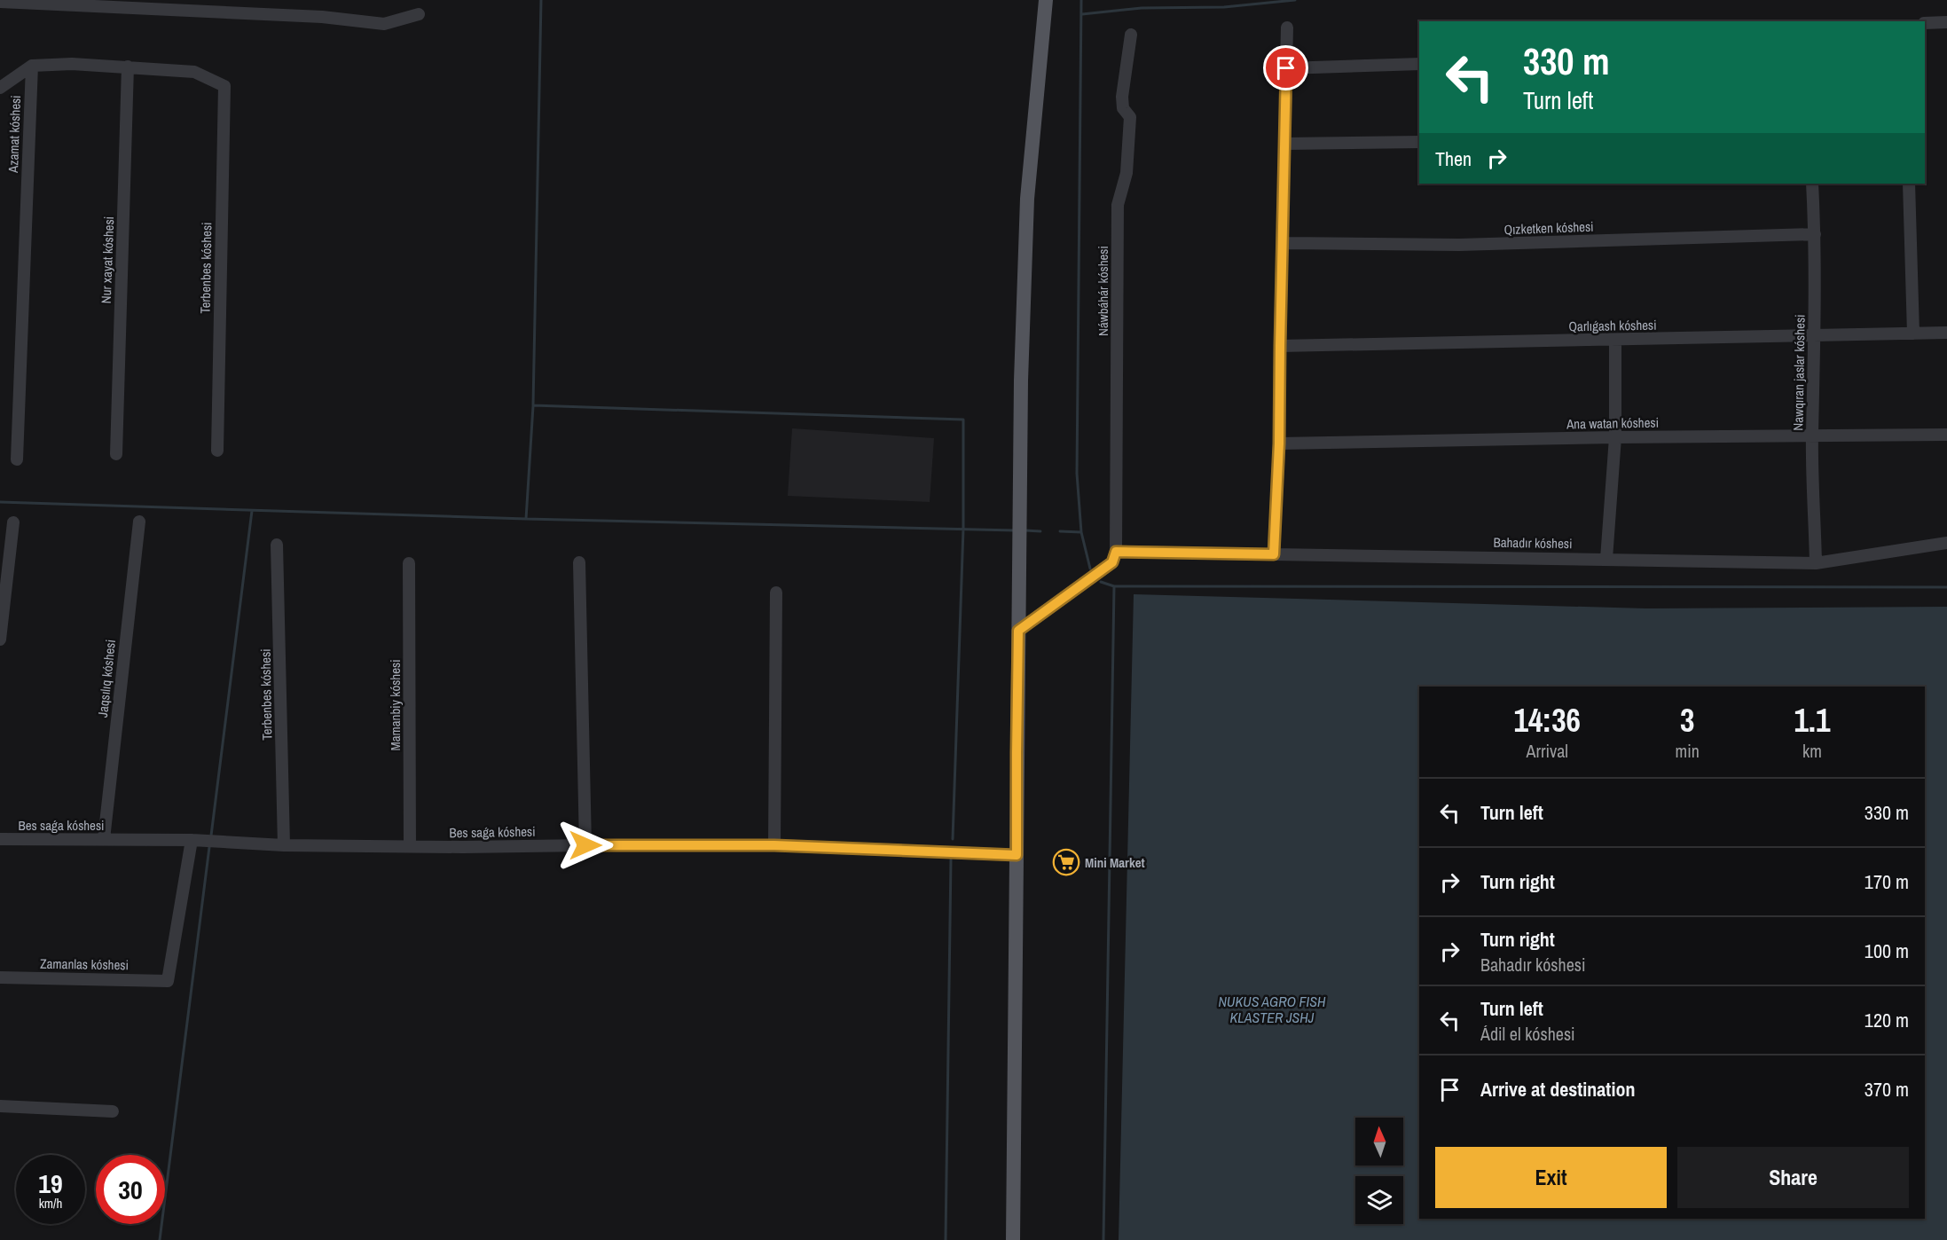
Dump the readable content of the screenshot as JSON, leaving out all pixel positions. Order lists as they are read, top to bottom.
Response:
{
  "streets": {
    "street": [
      "Azamat kóshesi",
      "Qızketken kóshesi",
      "Nur xayat kóshesi",
      "Terbenbes kóshesi",
      "Náwbáhár kóshesi",
      "Qarlıǵash kóshesi",
      "Nawqıran jaslar kóshesi",
      "Ana watan kóshesi",
      "Bahadır kóshesi",
      "Jaqsılıq kóshesi",
      "Mamanbiy kóshesi",
      "Bes saǵa kóshesi",
      "Zamanlas kóshesi"
    ]
  },
  "crossings": [
    ["Qızketken kóshesi", "Nawqıran jaslar kóshesi"],
    ["Nur xayat kóshesi", "Terbenbes kóshesi"],
    ["Terbenbes kóshesi", "Bes saǵa kóshesi"],
    ["Náwbáhár kóshesi", "Bahadır kóshesi"],
    ["Qarlıǵash kóshesi", "Nawqıran jaslar kóshesi"],
    ["Nawqıran jaslar kóshesi", "Ana watan kóshesi"],
    ["Nawqıran jaslar kóshesi", "Bahadır kóshesi"],
    ["Jaqsılıq kóshesi", "Bes saǵa kóshesi"],
    ["Mamanbiy kóshesi", "Bes saǵa kóshesi"],
    ["Bes saǵa kóshesi", "Zamanlas kóshesi"]
  ],
  "water": ["NUKUS AGRO FISH KLASTER JSHJ"],
  "places": {
    "supermarket": ["Mini Market"]
  },
  "north": "top",
  "page": {
    "turn": ["330 m", "Turn left"],
    "then": "Then",
    "eta": [
      "14:36",
      "Arrival",
      "3",
      "min",
      "1.1",
      "km"
    ],
    "list": [
      {
        "name": "Turn left",
        "value": "330 m"
      },
      {
        "name": "Turn right",
        "value": "170 m"
      },
      {
        "name": "Turn right",
        "note": "Bahadır kóshesi",
        "value": "100 m"
      },
      {
        "name": "Turn left",
        "note": "Ádil el kóshesi",
        "value": "120 m"
      },
      {
        "name": "Arrive at destination",
        "value": "370 m"
      }
    ],
    "buttons": ["Exit", "Share"],
    "speed": "19 km/h",
    "limit": "30"
  }
}
